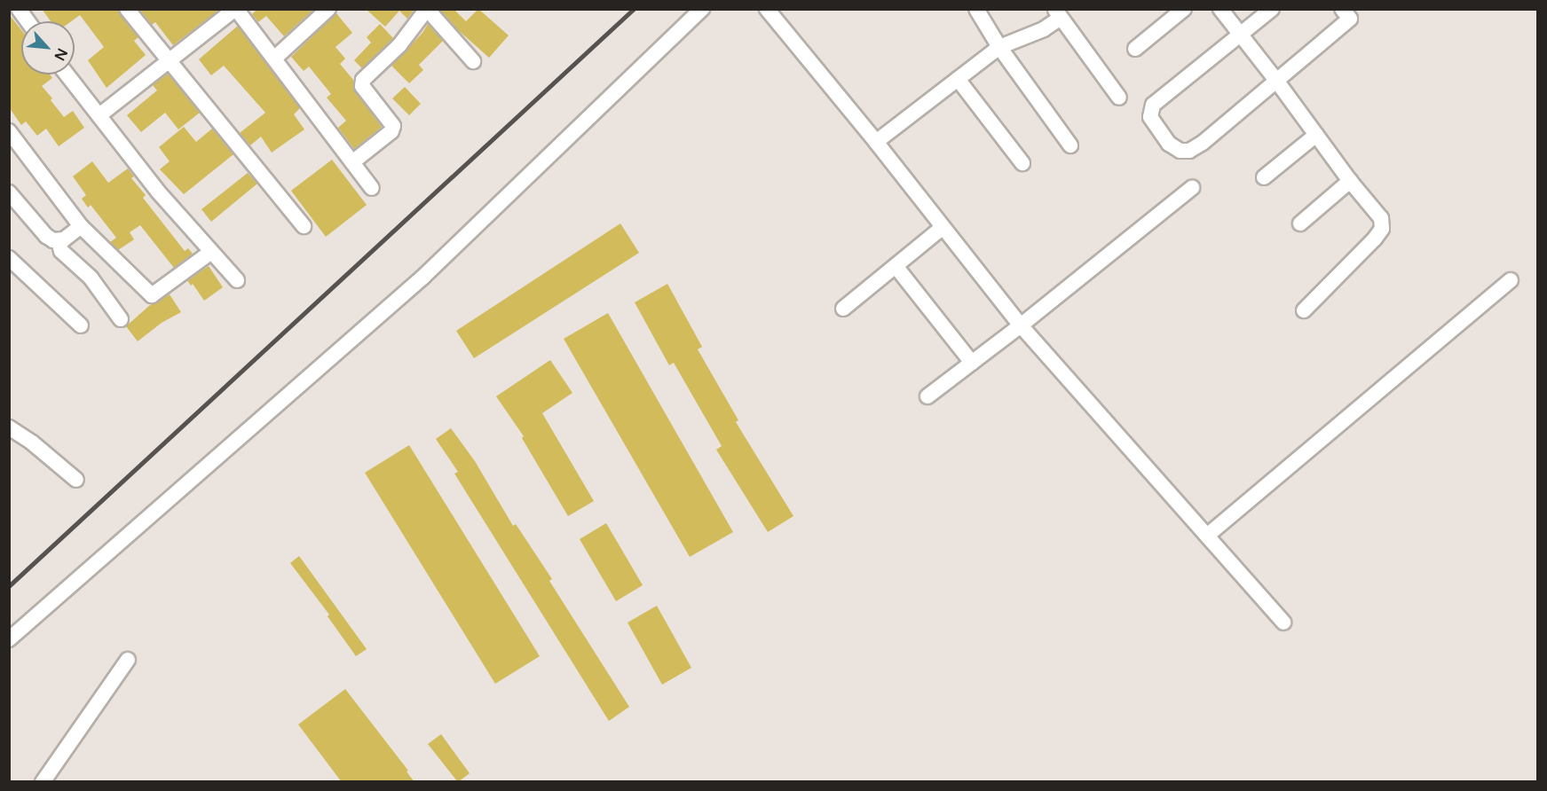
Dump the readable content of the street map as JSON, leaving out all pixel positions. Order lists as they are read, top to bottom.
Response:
{
  "north": "bottom right"
}
